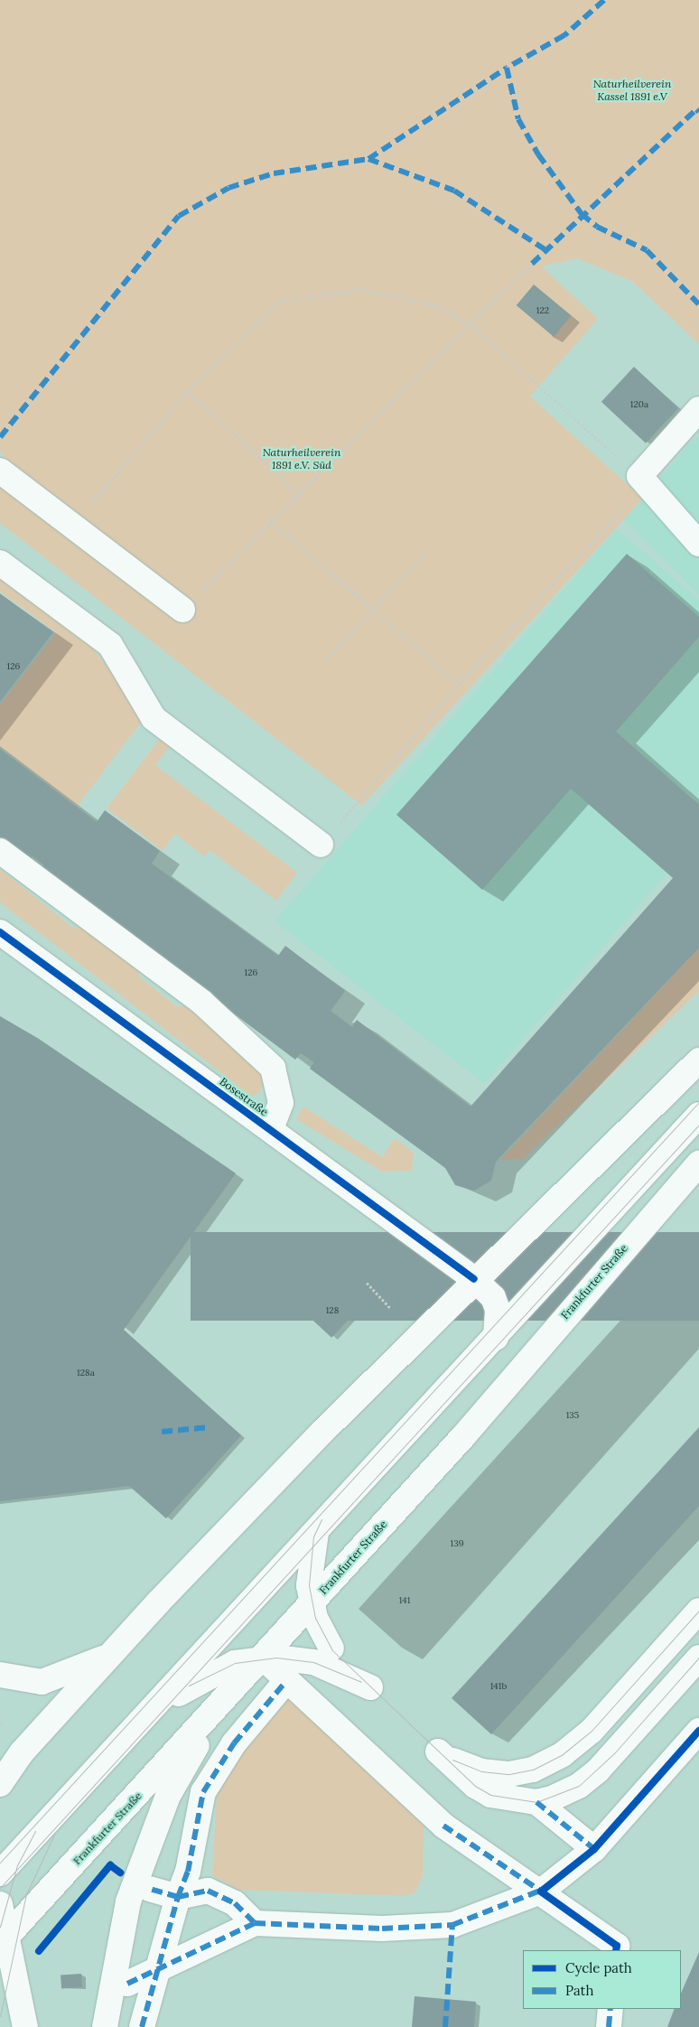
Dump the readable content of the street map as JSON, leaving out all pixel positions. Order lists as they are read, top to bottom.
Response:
{
  "streets": {
    "main road": ["Bosestraße", "Frankfurter Straße"]
  },
  "parks": ["Naturheilverein Kassel 1891 e.V", "Naturheilverein 1891 e.V. Süd"],
  "house_numbers": [
    "122",
    "120a",
    "126",
    "126",
    "128",
    "128a",
    "135",
    "139",
    "141",
    "141b"
  ],
  "legend": ["Cycle path", "Path"]
}
